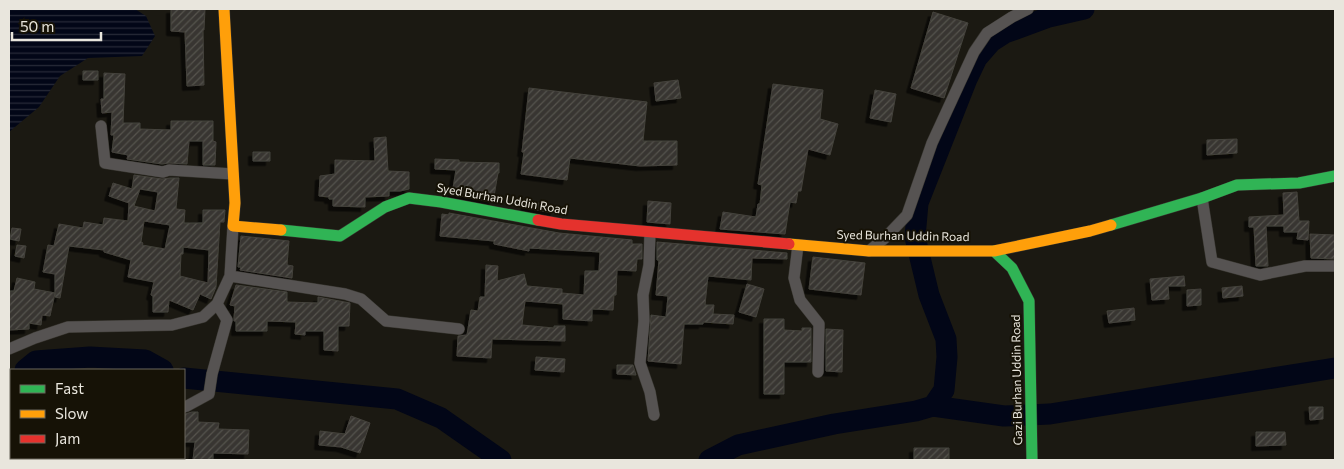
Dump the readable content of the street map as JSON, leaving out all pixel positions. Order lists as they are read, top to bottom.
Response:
{
  "streets": {
    "street": ["Syed Burhan Uddin Road", "Gazi Burhan Uddin Road"]
  },
  "crossings": [
    ["Syed Burhan Uddin Road", "Gazi Burhan Uddin Road"]
  ],
  "legend": ["Fast", "Slow", "Jam"],
  "scale_bar": "50 m"
}
